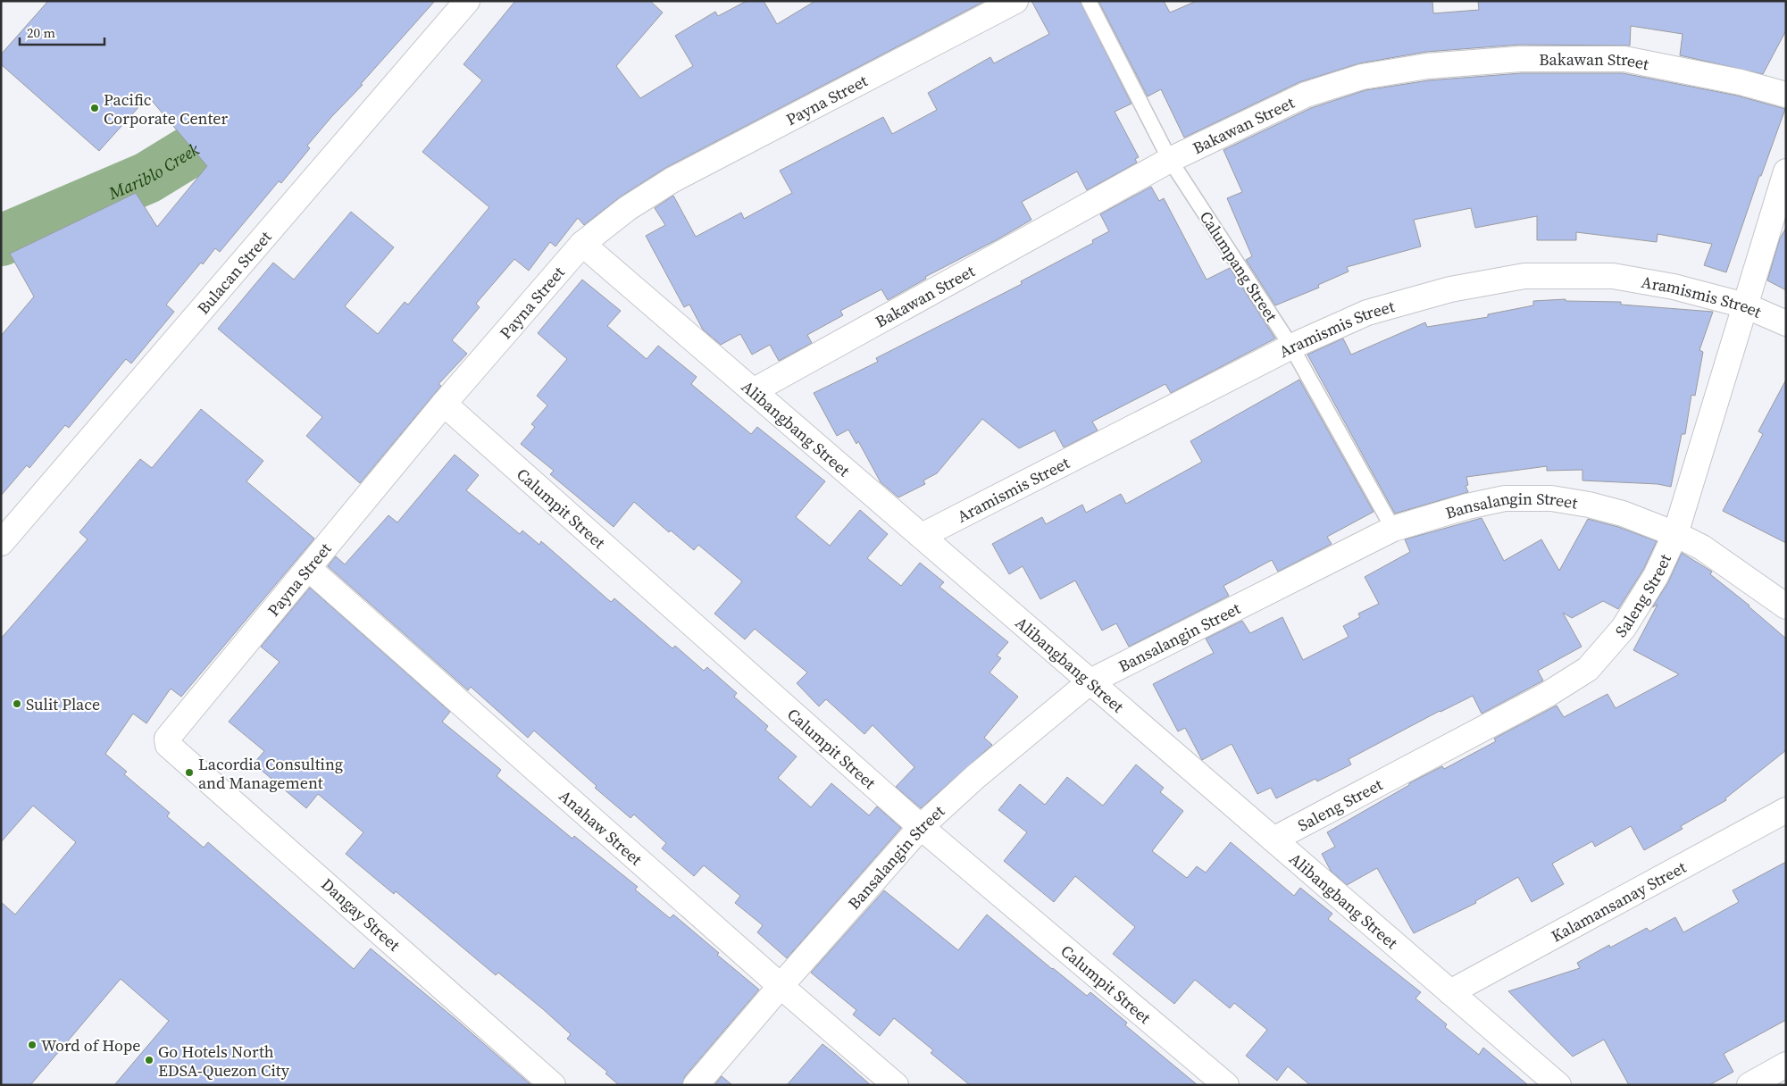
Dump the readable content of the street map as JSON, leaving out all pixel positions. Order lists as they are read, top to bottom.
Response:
{
  "streets": {
    "street": [
      "Bakawan Street",
      "Payna Street",
      "Bulacan Street",
      "Aramismis Street",
      "Alibangbang Street",
      "Calumpit Street",
      "Bansalangin Street",
      "Saleng Street",
      "Anahaw Street",
      "Kalamansanay Street",
      "Dangay Street"
    ],
    "lane": ["Calumpang Street"]
  },
  "crossings": [
    ["Bakawan Street", "Calumpang Street"],
    ["Bakawan Street", "Alibangbang Street"],
    ["Payna Street", "Alibangbang Street"],
    ["Payna Street", "Calumpit Street"],
    ["Payna Street", "Anahaw Street"],
    ["Payna Street", "Dangay Street"],
    ["Calumpang Street", "Aramismis Street"],
    ["Calumpang Street", "Bansalangin Street"],
    ["Aramismis Street", "Alibangbang Street"],
    ["Aramismis Street", "Saleng Street"],
    ["Alibangbang Street", "Bansalangin Street"],
    ["Alibangbang Street", "Saleng Street"],
    ["Alibangbang Street", "Kalamansanay Street"],
    ["Calumpit Street", "Bansalangin Street"],
    ["Bansalangin Street", "Saleng Street"],
    ["Bansalangin Street", "Anahaw Street"]
  ],
  "water": ["Mariblo Creek"],
  "places": [
    "Pacific Corporate Center",
    "Sulit Place",
    "Lacordia Consulting and Management",
    "Word of Hope",
    "Go Hotels North EDSA-Quezon City"
  ],
  "scale_bar": "20 m"
}
